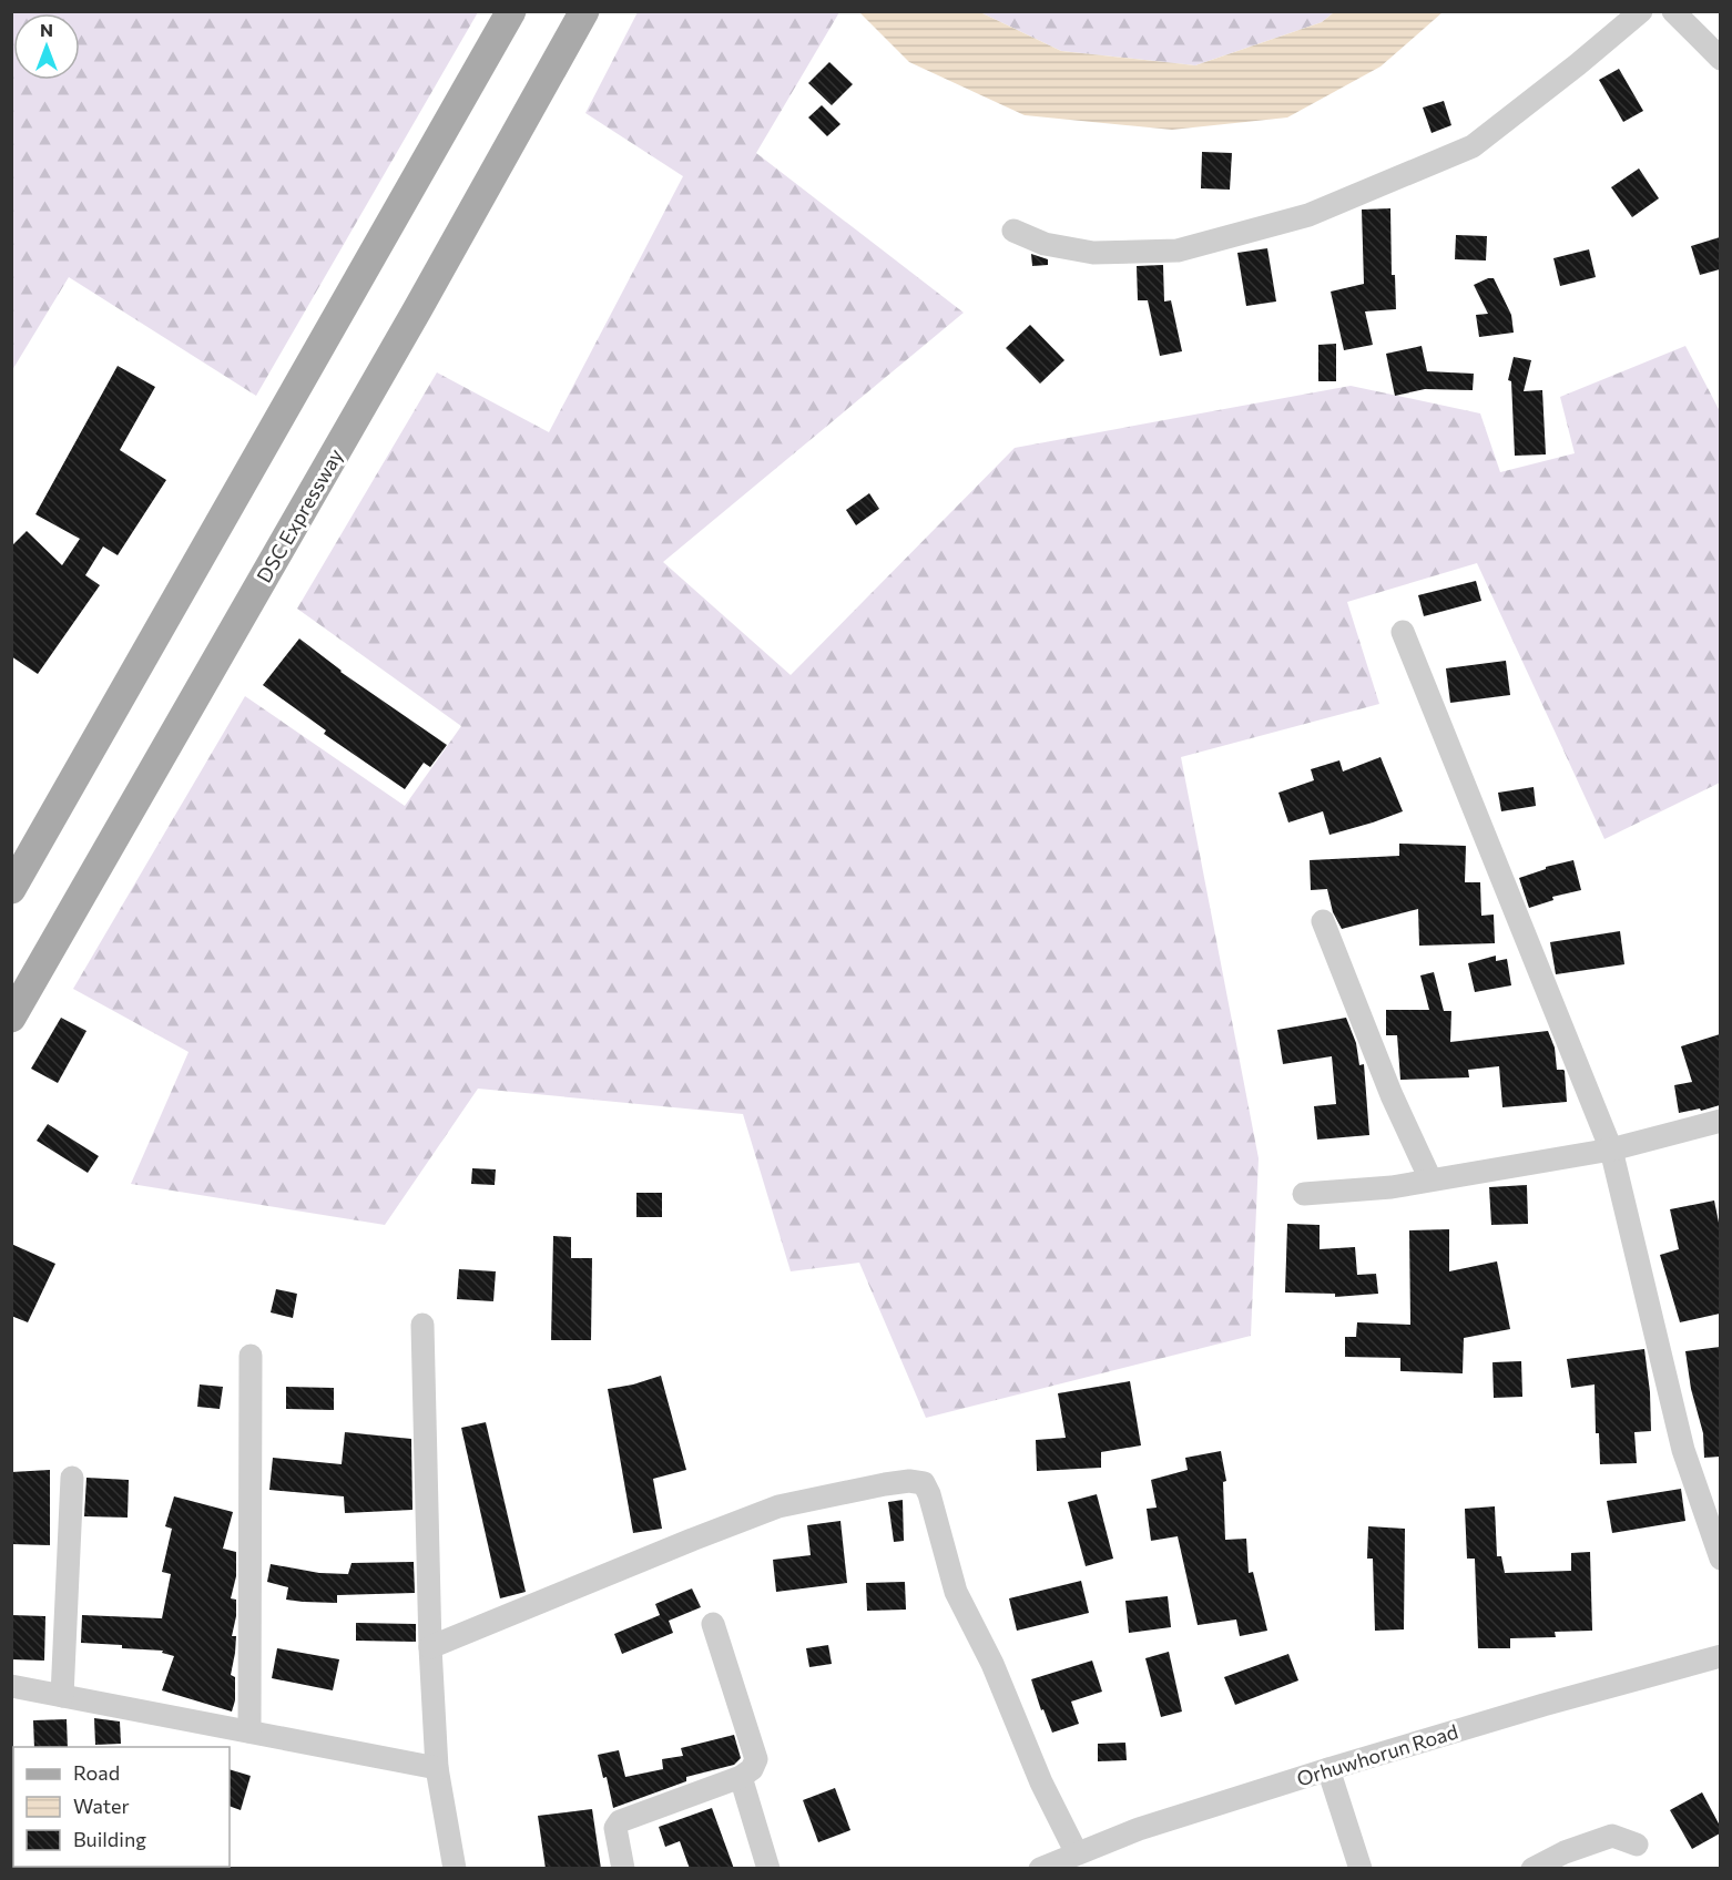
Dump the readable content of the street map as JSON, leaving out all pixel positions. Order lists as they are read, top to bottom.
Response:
{
  "streets": {
    "main road": ["DSC Expressway"],
    "street": ["Orhuwhorun Road"]
  },
  "legend": ["Road", "Water", "Building"],
  "north": "top"
}
